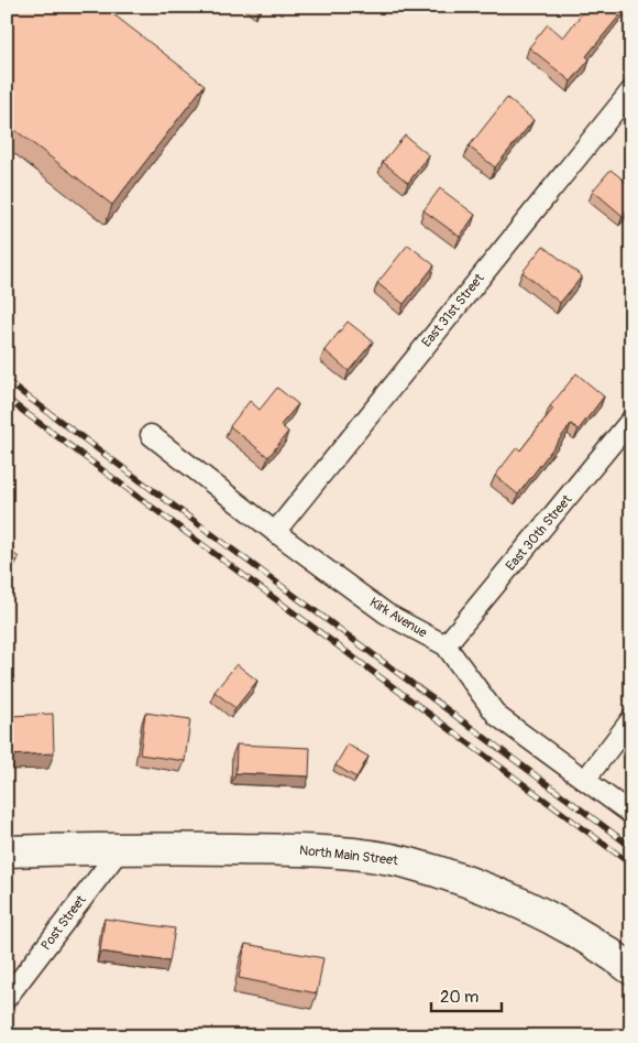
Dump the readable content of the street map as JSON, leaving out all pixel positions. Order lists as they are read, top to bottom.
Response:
{
  "streets": {
    "main road": ["North Main Street"],
    "street": [
      "East 31st Street",
      "East 30th Street",
      "Kirk Avenue",
      "Post Street"
    ]
  },
  "crossings": [
    ["East 31st Street", "Kirk Avenue"],
    ["East 30th Street", "Kirk Avenue"],
    ["North Main Street", "Post Street"]
  ],
  "scale_bar": "20 m"
}
